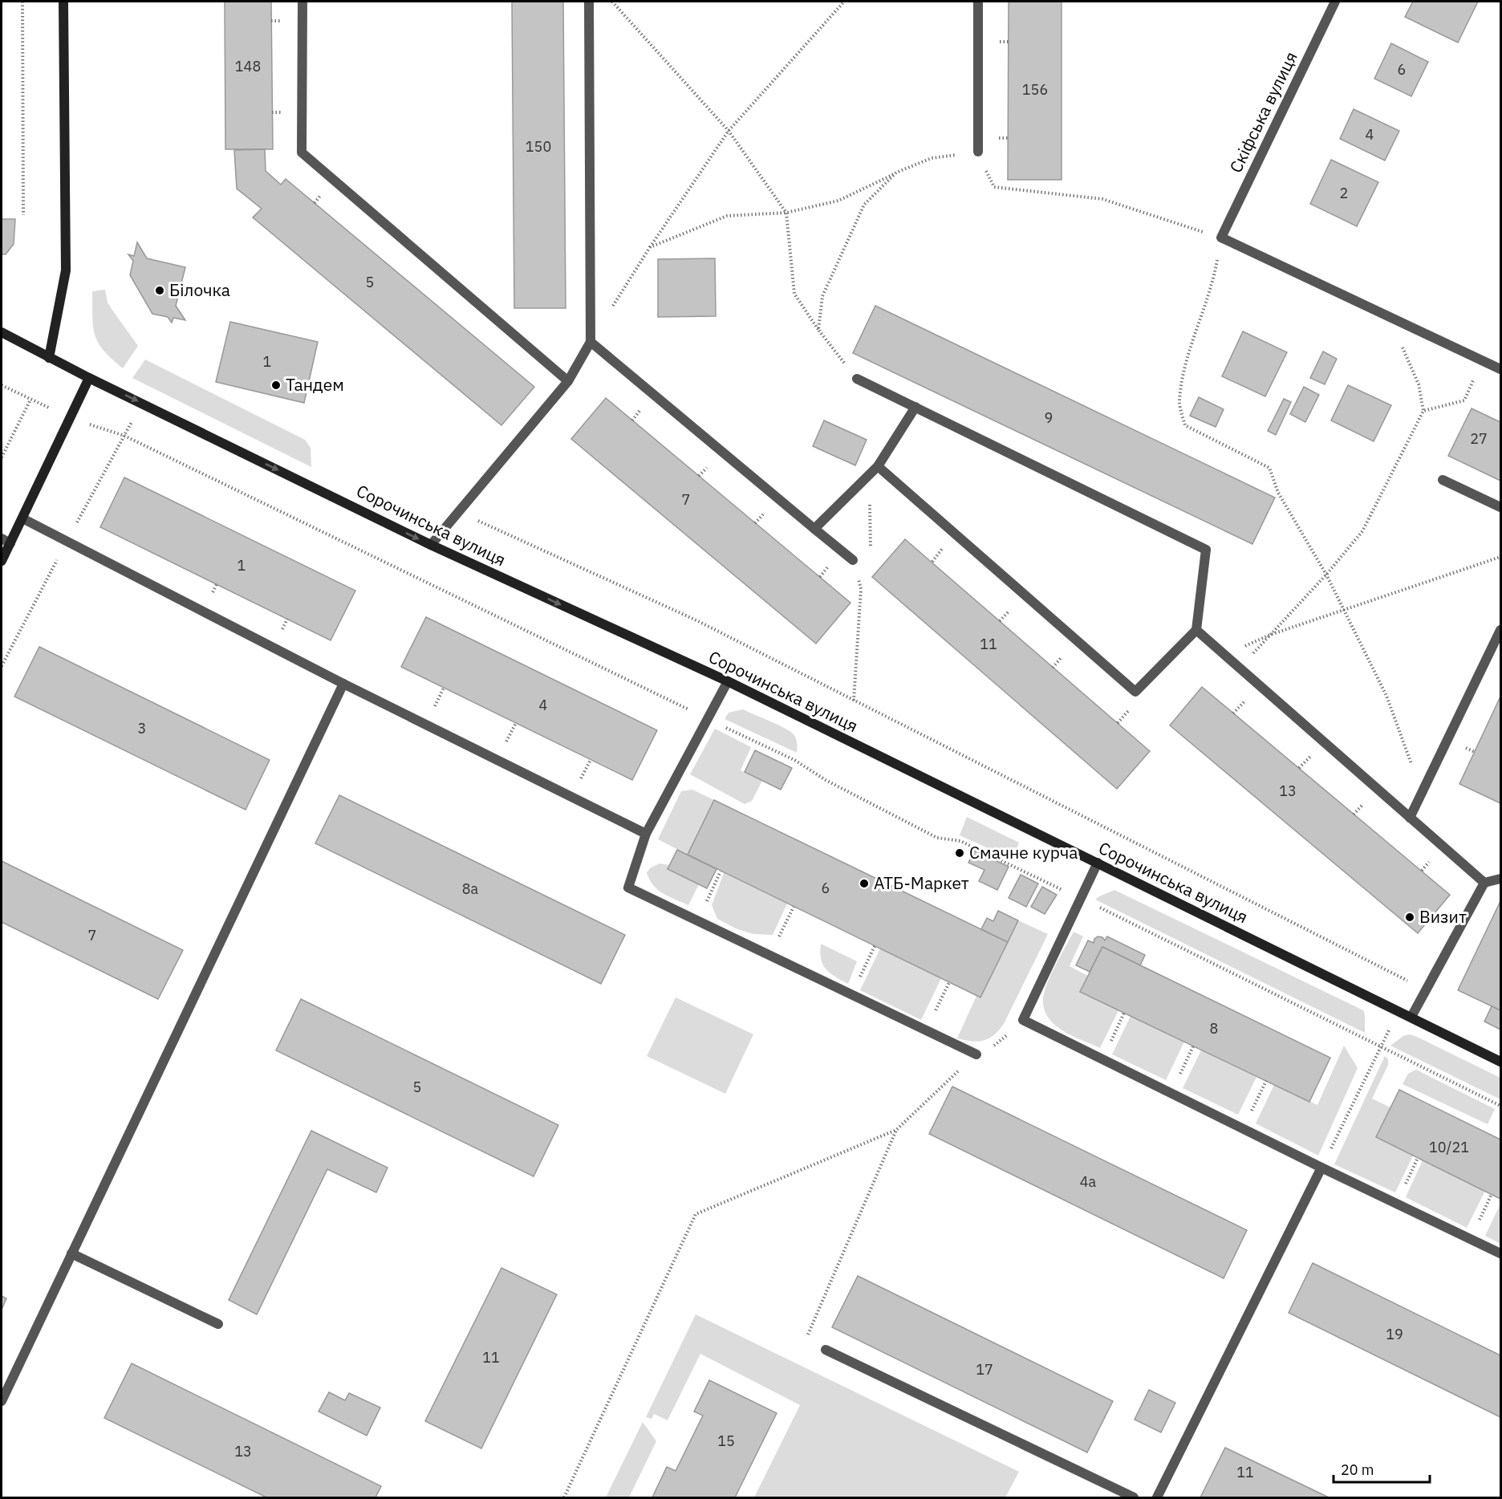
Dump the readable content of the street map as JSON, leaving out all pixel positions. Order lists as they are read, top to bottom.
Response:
{
  "streets": {
    "street": ["Скіфська вулиця", "Сорочинська вулиця"]
  },
  "one_way": ["Сорочинська вулиця"],
  "places": [
    "Білочка",
    "Тандем",
    "Смачне курча",
    "АТБ-Маркет",
    "Визит"
  ],
  "house_numbers": [
    "148",
    "6",
    "156",
    "4",
    "150",
    "2",
    "5",
    "1",
    "9",
    "27",
    "7",
    "1",
    "11",
    "4",
    "3",
    "13",
    "6",
    "8а",
    "7",
    "8",
    "5",
    "10/21",
    "4а",
    "19",
    "11",
    "17",
    "15",
    "13",
    "11"
  ],
  "scale_bar": "20 m"
}
